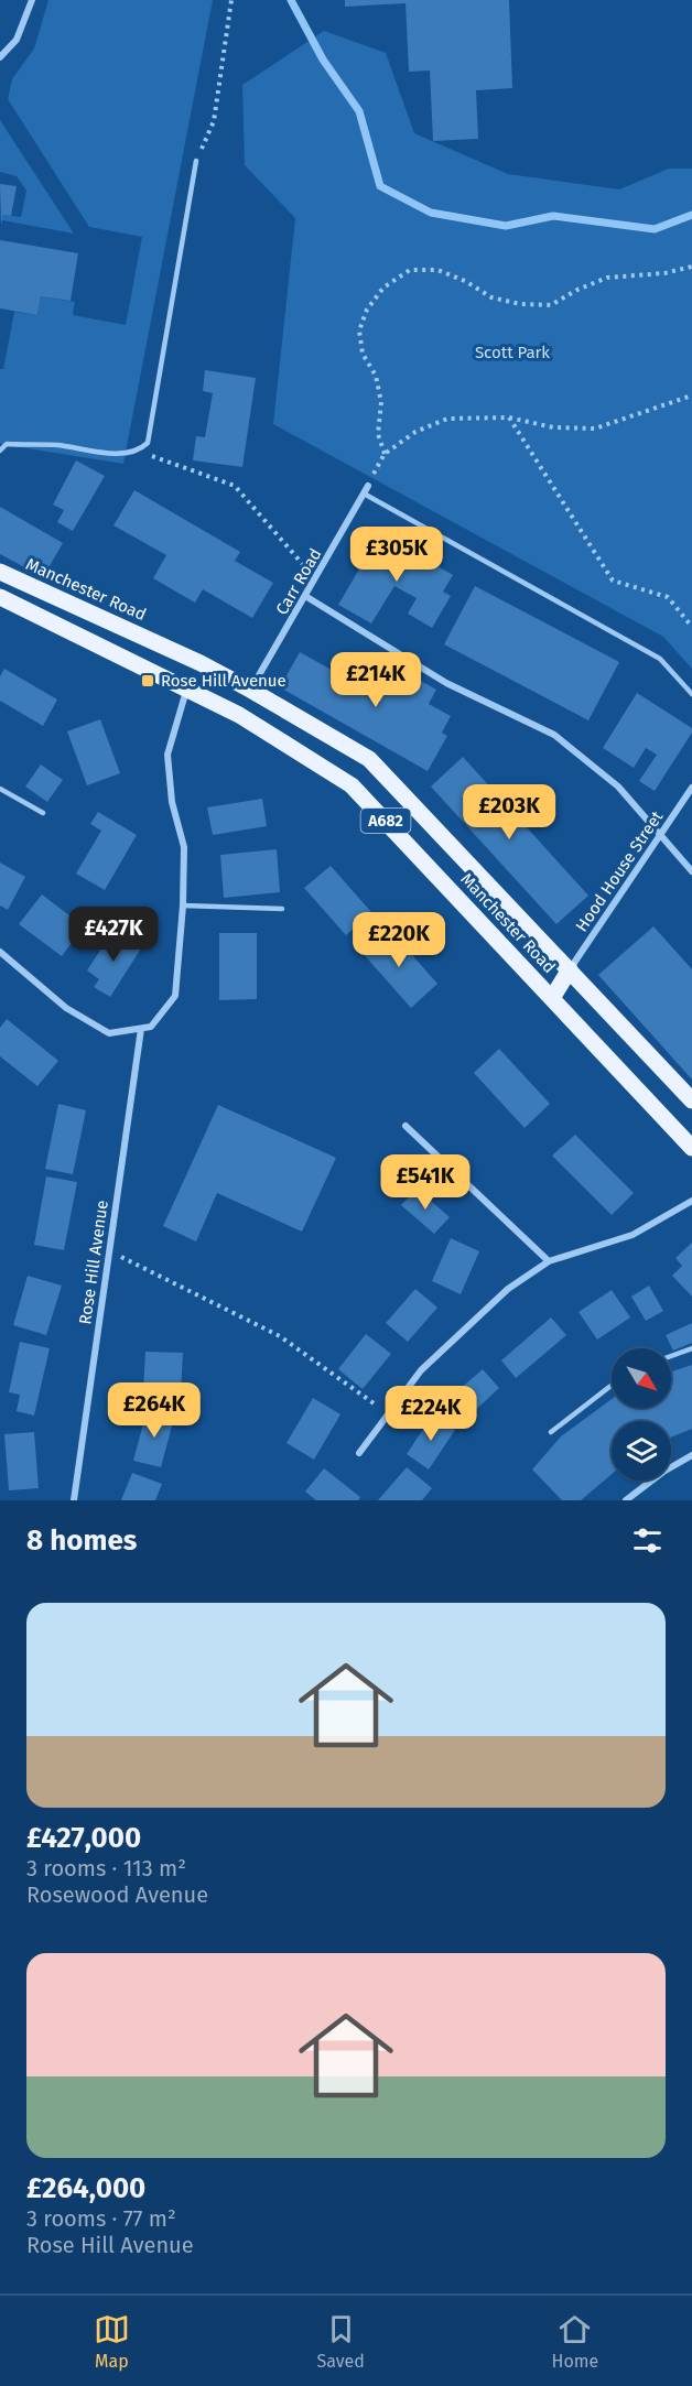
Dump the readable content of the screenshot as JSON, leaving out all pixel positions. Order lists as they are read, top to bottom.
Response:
{
  "streets": {
    "main road": ["Manchester Road", "A682"],
    "street": ["Carr Road", "Hood House Street", "Rose Hill Avenue"]
  },
  "crossings": [
    ["Carr Road", "Manchester Road"],
    ["Manchester Road", "Hood House Street"]
  ],
  "parks": ["Scott Park"],
  "places": {
    "transit": ["Rose Hill Avenue"]
  },
  "north": "bottom right",
  "page": {
    "price": [
      "£305K",
      "£214K",
      "£203K",
      "£427K",
      "£220K",
      "£541K",
      "£264K",
      "£224K"
    ],
    "heading": "8 homes",
    "list": [
      {
        "name": "£427,000",
        "note": "3 rooms · 113 m² · Rosewood Avenue"
      },
      {
        "name": "£264,000",
        "note": "3 rooms · 77 m² · Rose Hill Avenue"
      }
    ],
    "tabs": ["Map", "Saved", "Home"]
  }
}
